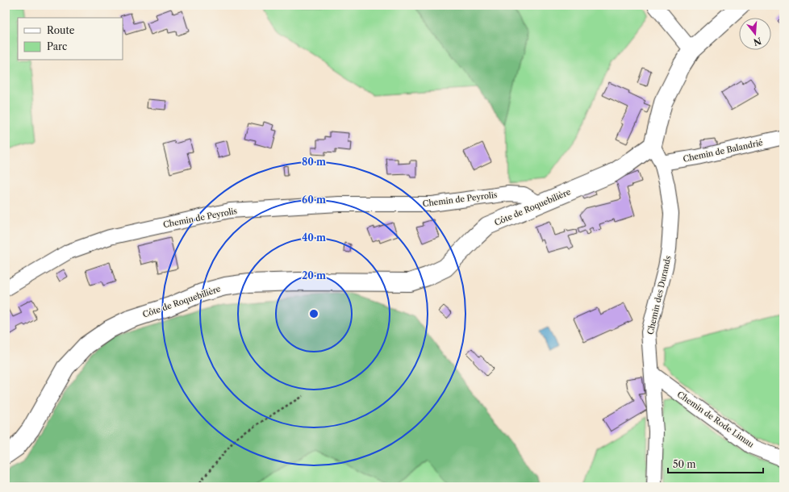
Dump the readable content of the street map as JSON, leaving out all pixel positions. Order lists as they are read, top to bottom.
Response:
{
  "streets": {
    "street": [
      "Chemin de Balandrié",
      "Chemin de Peyrolis",
      "Côte de Roquebilière",
      "Chemin des Durands",
      "Chemin de Rode Limau"
    ]
  },
  "crossings": [
    ["Chemin de Balandrié", "Chemin des Durands"],
    ["Chemin de Peyrolis", "Côte de Roquebilière"],
    ["Côte de Roquebilière", "Chemin des Durands"],
    ["Chemin des Durands", "Chemin de Rode Limau"]
  ],
  "legend": ["Route", "Parc"],
  "scale_bar": "50 m",
  "north": "bottom",
  "rings": [
    "80 m",
    "60 m",
    "40 m",
    "20 m"
  ]
}
